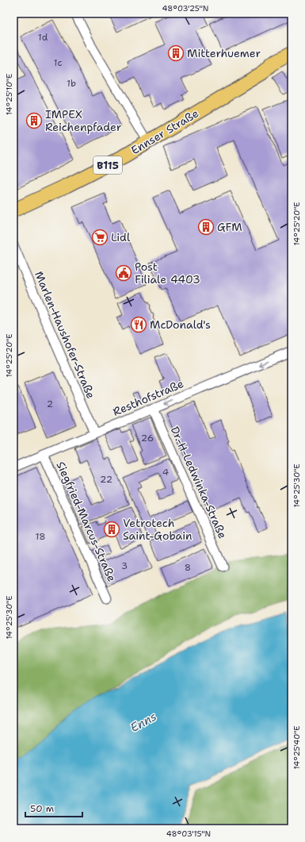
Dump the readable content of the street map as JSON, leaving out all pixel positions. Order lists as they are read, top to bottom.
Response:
{
  "streets": {
    "main road": ["Ennser Straße", "B115"],
    "street": [
      "Marlen-Haushofer-Straße",
      "Resthofstraße",
      "Dr.-H-Ledwinka-Straße",
      "Siegfried-Marcus-Straße"
    ]
  },
  "crossings": [
    ["Marlen-Haushofer-Straße", "Resthofstraße"],
    ["Resthofstraße", "Dr.-H-Ledwinka-Straße"],
    ["Resthofstraße", "Siegfried-Marcus-Straße"]
  ],
  "one_way": ["Resthofstraße"],
  "water": ["Enns"],
  "places": {
    "building": [
      "Mitterhuemer",
      "IMPEX Reichenpfader",
      "GFM",
      "Vetrotech Saint-Gobain"
    ],
    "supermarket": ["Lidl"],
    "public building": ["Post Filiale 4403"],
    "restaurant": ["McDonald's"]
  },
  "house_numbers": [
    "1d",
    "1c",
    "1b",
    "2",
    "26",
    "4",
    "22",
    "18",
    "3",
    "8"
  ],
  "scale_bar": "50 m",
  "coordinates": [
    "48°03'25\"N",
    "14°25'10\"E",
    "14°25'20\"E",
    "14°25'30\"E",
    "14°25'40\"E",
    "48°03'15\"N"
  ]
}
